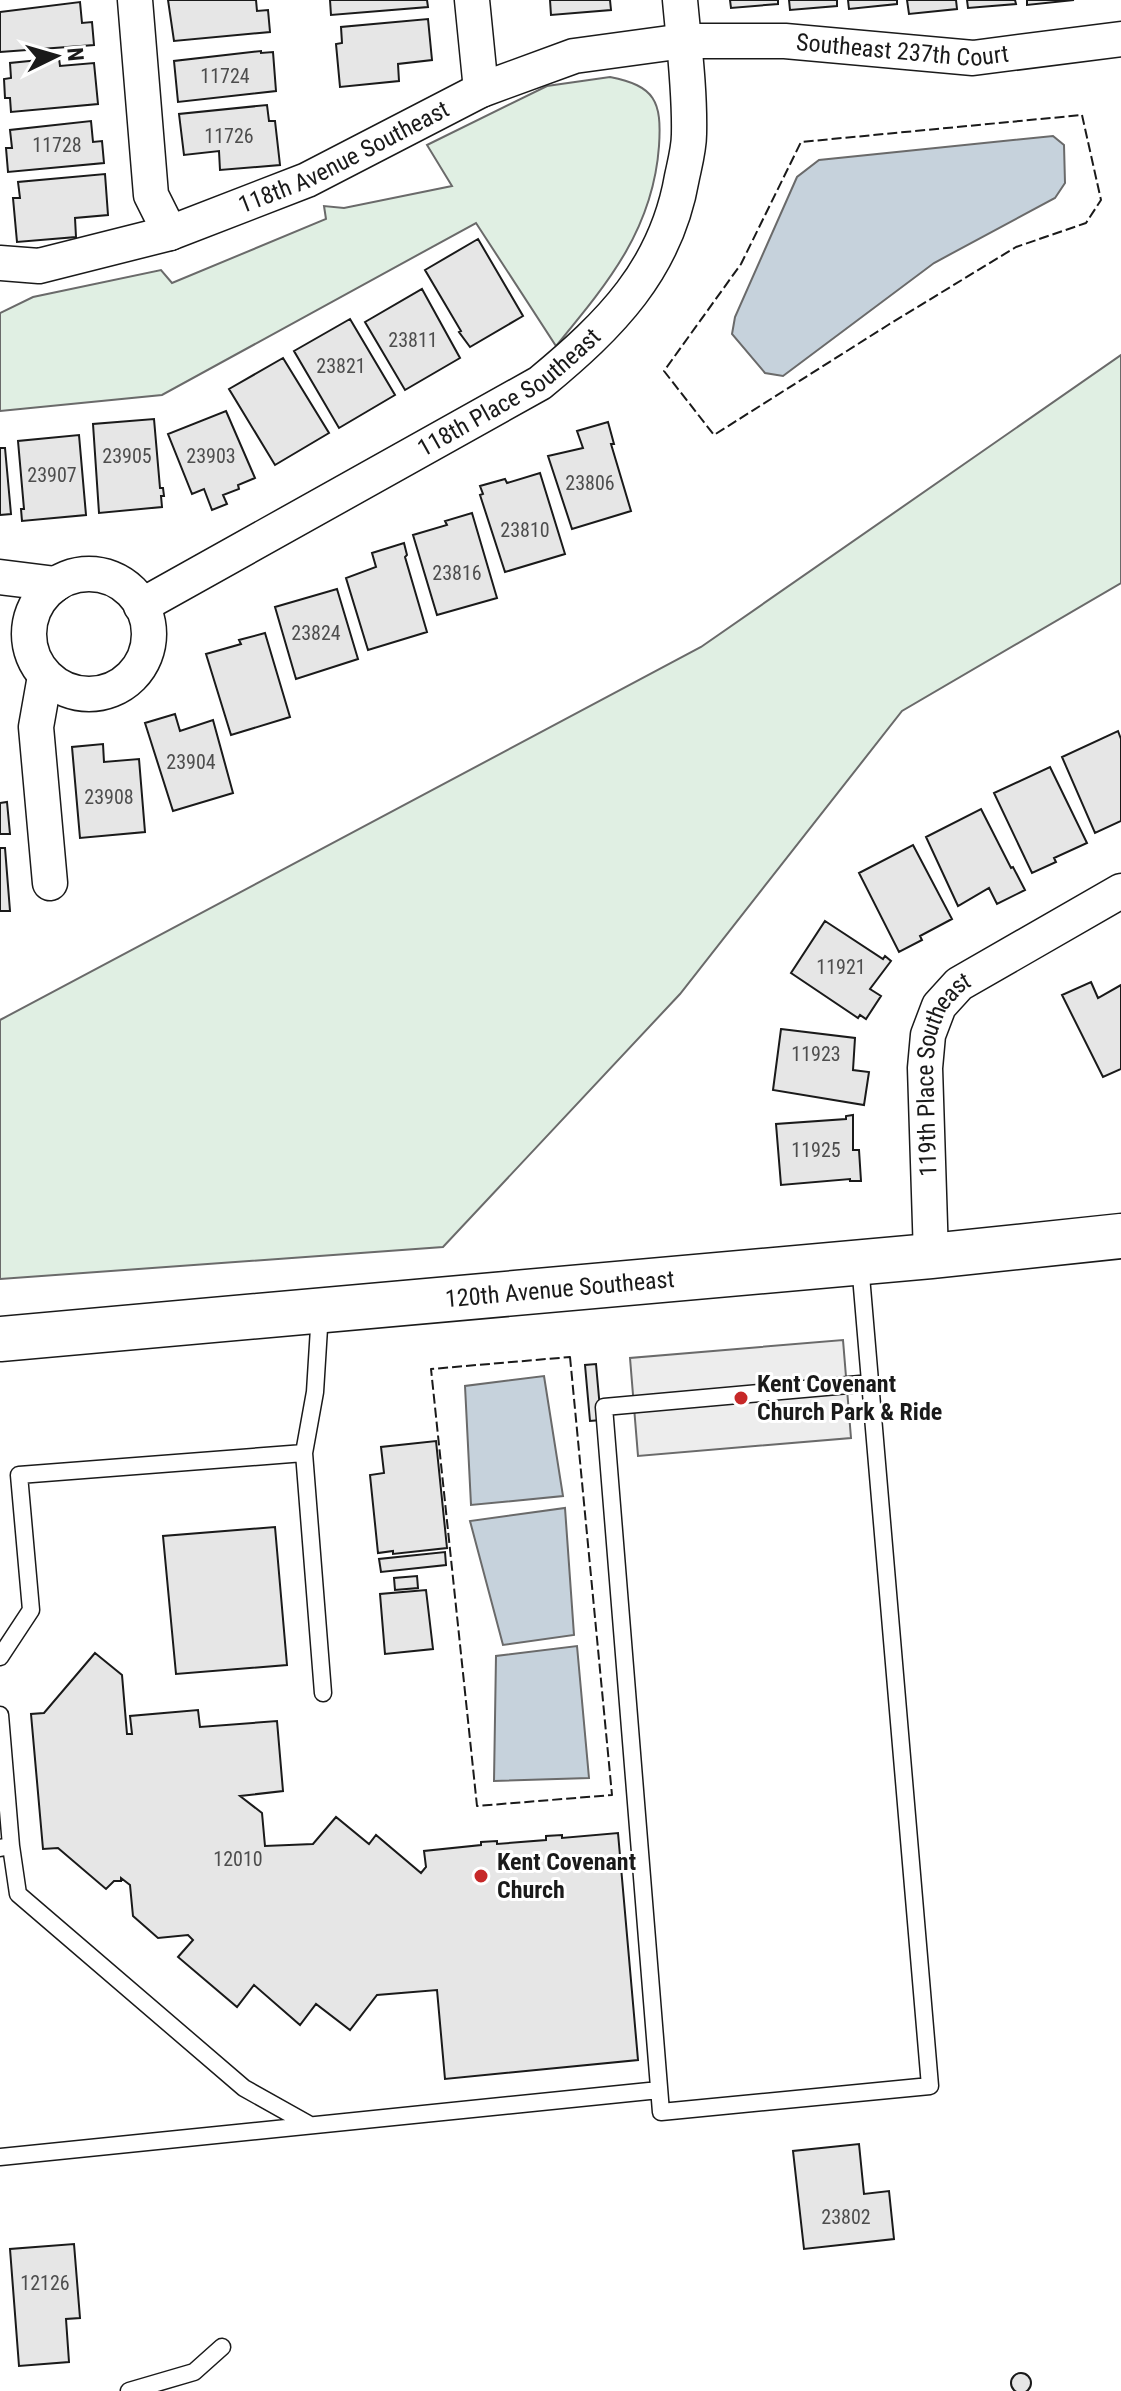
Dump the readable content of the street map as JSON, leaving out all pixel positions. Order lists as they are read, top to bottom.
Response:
{
  "streets": {
    "street": [
      "Southeast 237th Court",
      "118th Avenue Southeast",
      "118th Place Southeast",
      "119th Place Southeast",
      "120th Avenue Southeast"
    ]
  },
  "crossings": [
    ["Southeast 237th Court", "118th Avenue Southeast"],
    ["Southeast 237th Court", "118th Place Southeast"],
    ["118th Avenue Southeast", "118th Place Southeast"],
    ["119th Place Southeast", "120th Avenue Southeast"]
  ],
  "places": ["Kent Covenant Church Park & Ride", "Kent Covenant Church"],
  "house_numbers": [
    "11724",
    "11726",
    "11728",
    "23811",
    "23821",
    "23905",
    "23903",
    "23907",
    "23806",
    "23810",
    "23816",
    "23824",
    "23904",
    "23908",
    "11921",
    "11923",
    "11925",
    "12010",
    "23802",
    "12126"
  ],
  "north": "right"
}
